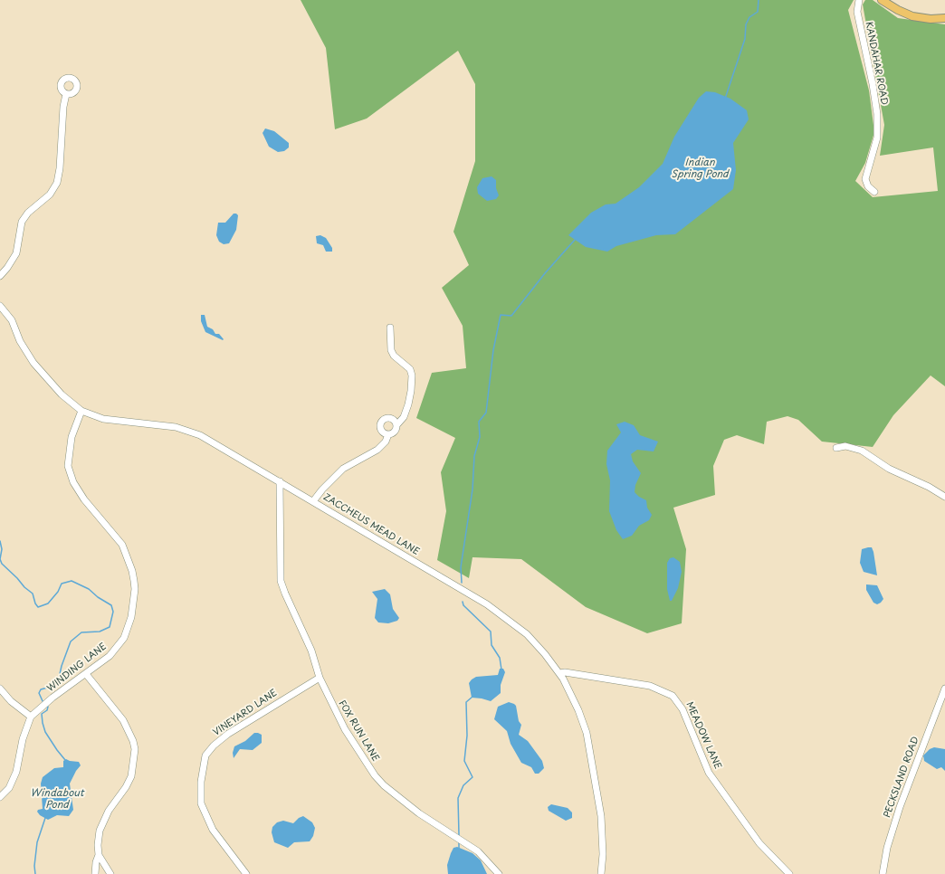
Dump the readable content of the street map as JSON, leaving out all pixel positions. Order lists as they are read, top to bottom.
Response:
{
  "streets": {
    "street": [
      "KANDAHAR ROAD",
      "ZACCHEUS MEAD LANE",
      "WINDING LANE",
      "VINEYARD LANE",
      "FOX RUN LANE",
      "MEADOW LANE",
      "PECKSLAND ROAD"
    ]
  },
  "crossings": [
    ["ZACCHEUS MEAD LANE", "WINDING LANE"],
    ["ZACCHEUS MEAD LANE", "FOX RUN LANE"],
    ["ZACCHEUS MEAD LANE", "MEADOW LANE"],
    ["VINEYARD LANE", "FOX RUN LANE"]
  ],
  "water": ["Indian Spring Pond", "Windabout Pond"]
}
